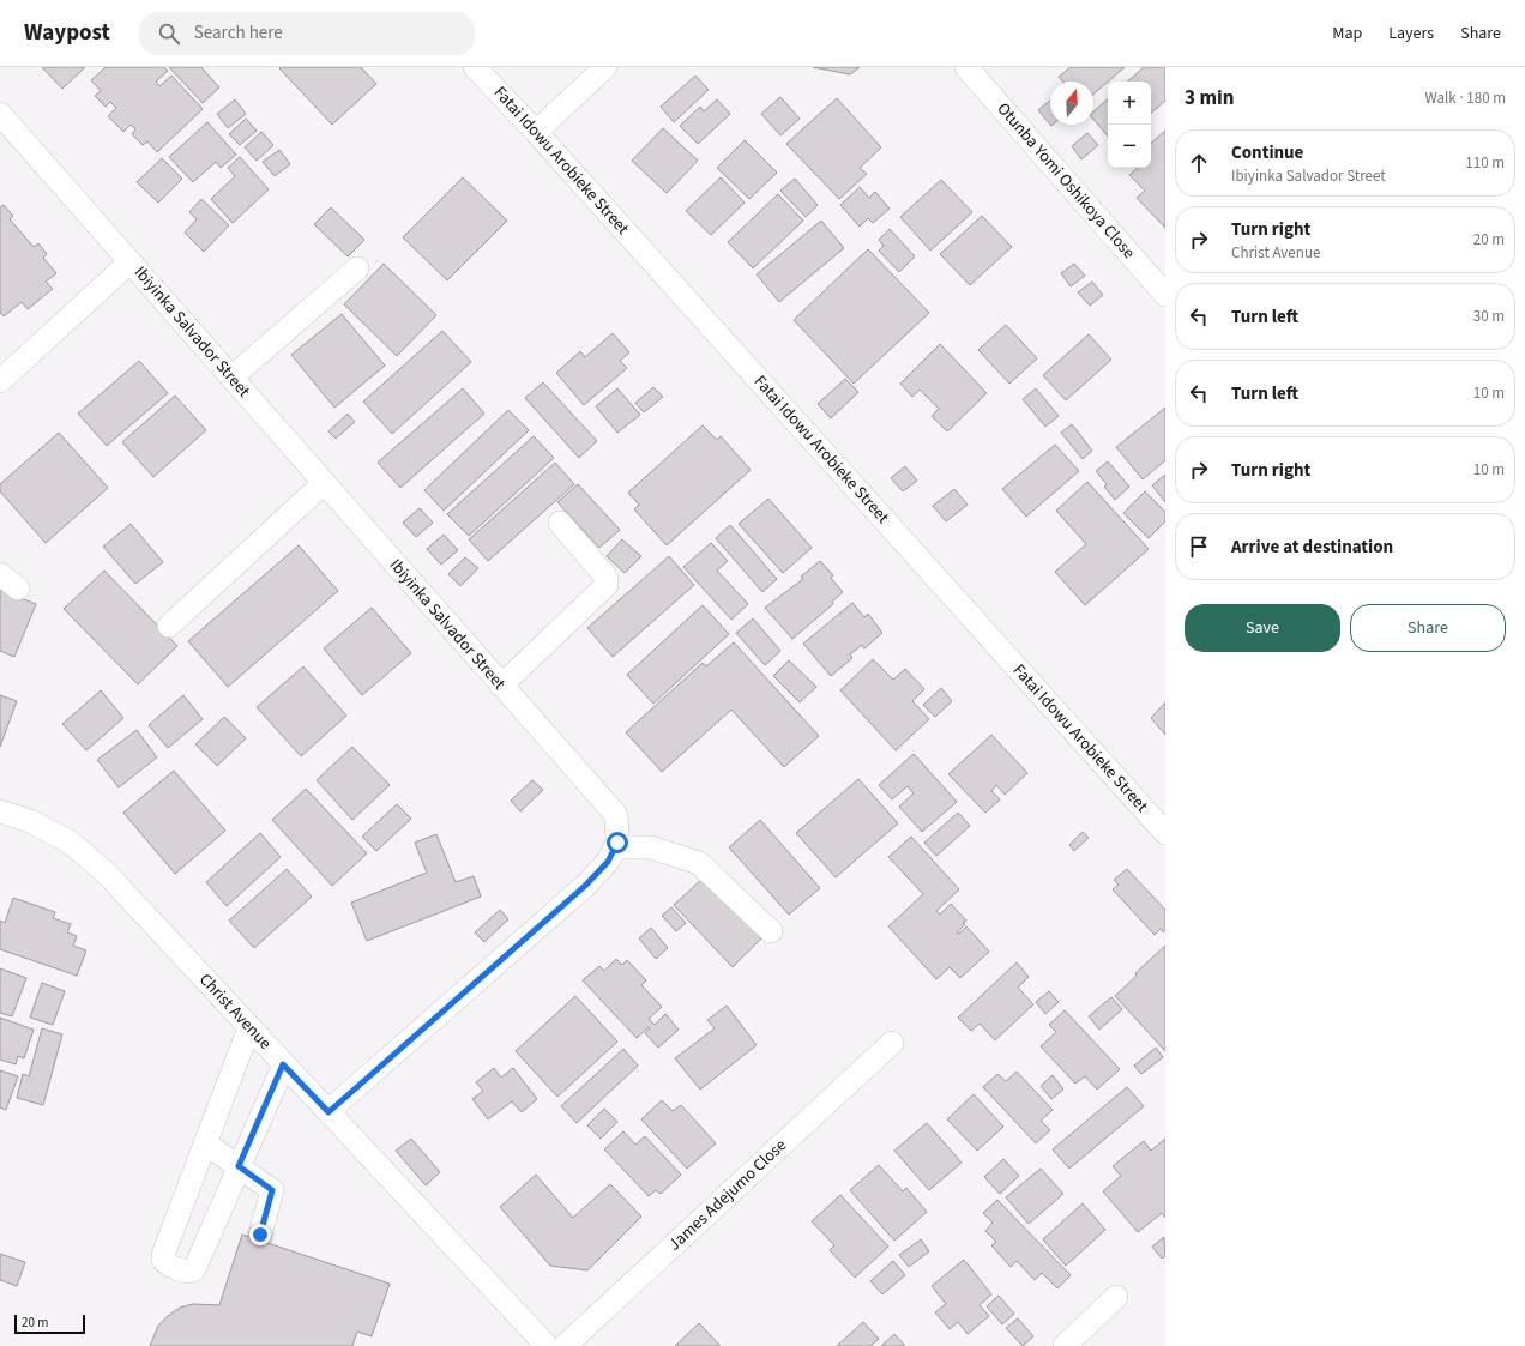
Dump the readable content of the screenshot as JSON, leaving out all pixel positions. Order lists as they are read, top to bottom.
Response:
{
  "streets": {
    "street": [
      "Fatai Idowu Arobieke Street",
      "Otunba Yomi Oshikoya Close",
      "Ibiyinka Salvador Street",
      "Christ Avenue",
      "James Adejumo Close"
    ]
  },
  "crossings": [
    ["Ibiyinka Salvador Street", "Christ Avenue"]
  ],
  "scale_bar": "20 m",
  "north": "top",
  "page": {
    "header": "Waypost",
    "search": "Search here",
    "nav": ["Map", "Layers", "Share"],
    "heading": ["3 min", "Walk · 180 m"],
    "map_buttons": ["+", "−"],
    "list": [
      ["Continue", "Ibiyinka Salvador Street", "110 m"],
      ["Turn right", "Christ Avenue", "20 m"],
      ["Turn left", "30 m"],
      ["Turn left", "10 m"],
      ["Turn right", "10 m"],
      "Arrive at destination"
    ],
    "buttons": ["Save", "Share"],
    "scale": "20 m"
  }
}
